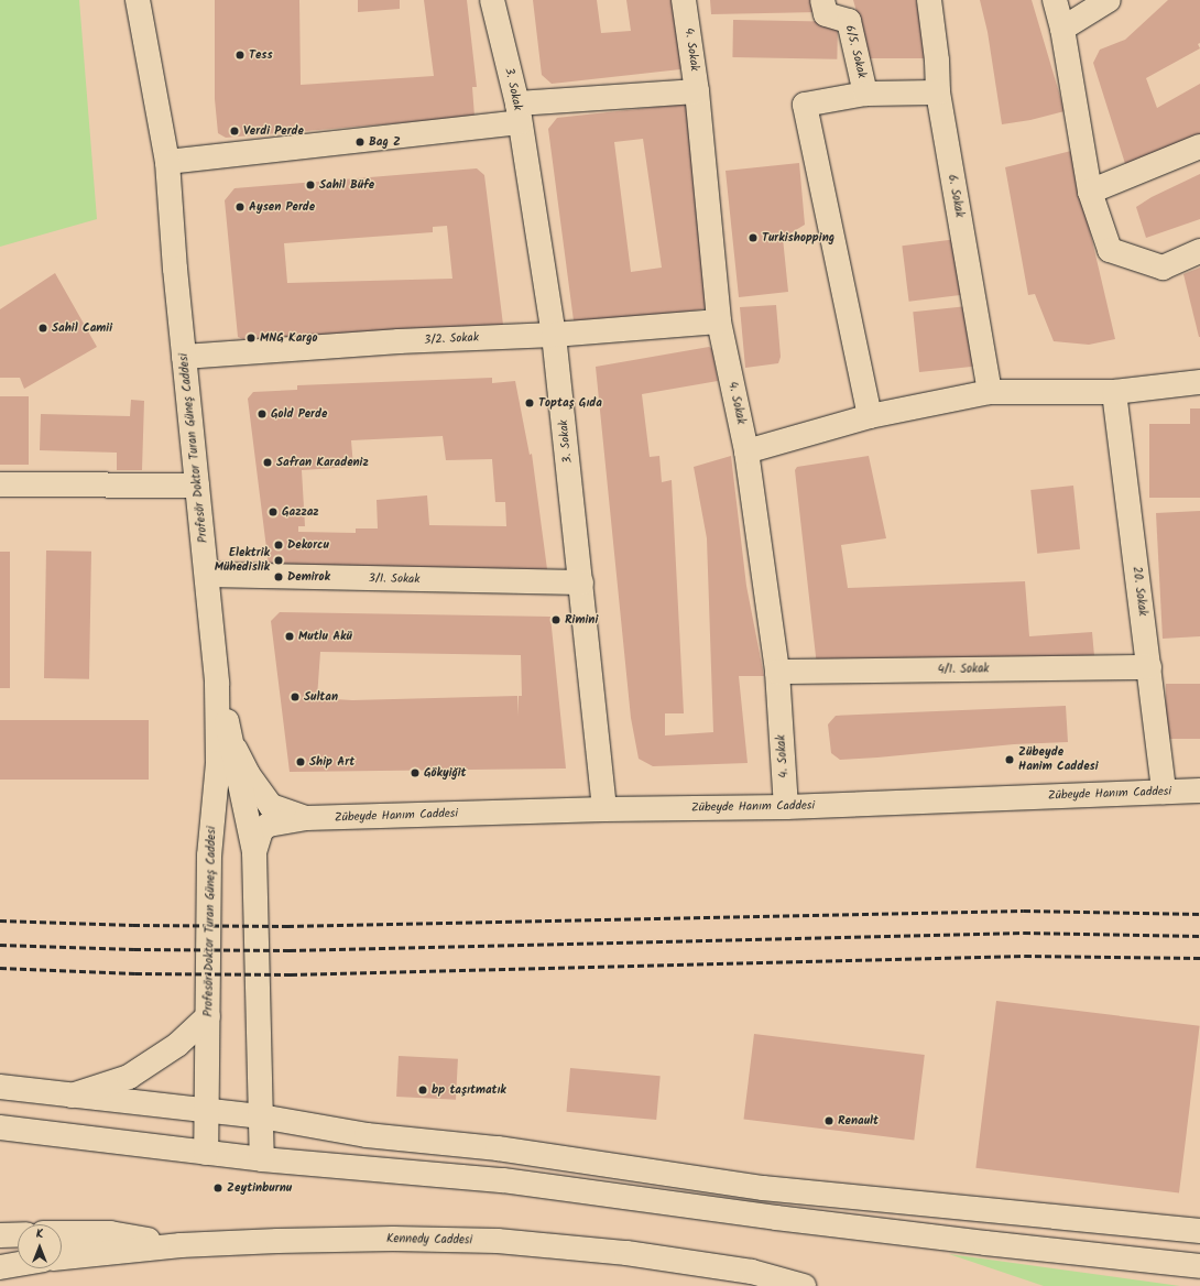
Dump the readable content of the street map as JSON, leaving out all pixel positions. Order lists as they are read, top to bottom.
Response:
{
  "streets": {
    "main road": [
      "4. Sokak",
      "6/5. Sokak",
      "3. Sokak",
      "6. Sokak",
      "3/2. Sokak",
      "Profesör Doktor Turan Güneş Caddesi",
      "3/1. Sokak",
      "20. Sokak",
      "4/1. Sokak",
      "Zübeyde Hanım Caddesi",
      "Kennedy Caddesi"
    ]
  },
  "crossings": [
    ["4. Sokak", "3/2. Sokak"],
    ["4. Sokak", "4/1. Sokak"],
    ["4. Sokak", "Zübeyde Hanım Caddesi"],
    ["3. Sokak", "3/2. Sokak"],
    ["3. Sokak", "3/1. Sokak"],
    ["3. Sokak", "Zübeyde Hanım Caddesi"],
    ["3/2. Sokak", "Profesör Doktor Turan Güneş Caddesi"],
    ["Profesör Doktor Turan Güneş Caddesi", "3/1. Sokak"],
    ["20. Sokak", "4/1. Sokak"],
    ["20. Sokak", "Zübeyde Hanım Caddesi"]
  ],
  "places": [
    "Tess",
    "Verdi Perde",
    "Bag Z",
    "Sahil Büfe",
    "Aysen Perde",
    "Turkishopping",
    "Sahil Camii",
    "MNG Kargo",
    "Toptaş Gıda",
    "Gold Perde",
    "Safran Karadeniz",
    "Gazzaz",
    "Dekorcu",
    "Elektrik Mühedislik",
    "Demirok",
    "Rimini",
    "Mutlu Akü",
    "Sultan",
    "Zübeyde Hanim Caddesi",
    "Ship Art",
    "Gökyiğit",
    "bp taşıtmatık",
    "Renault",
    "Zeytinburnu"
  ],
  "north": "top"
}
